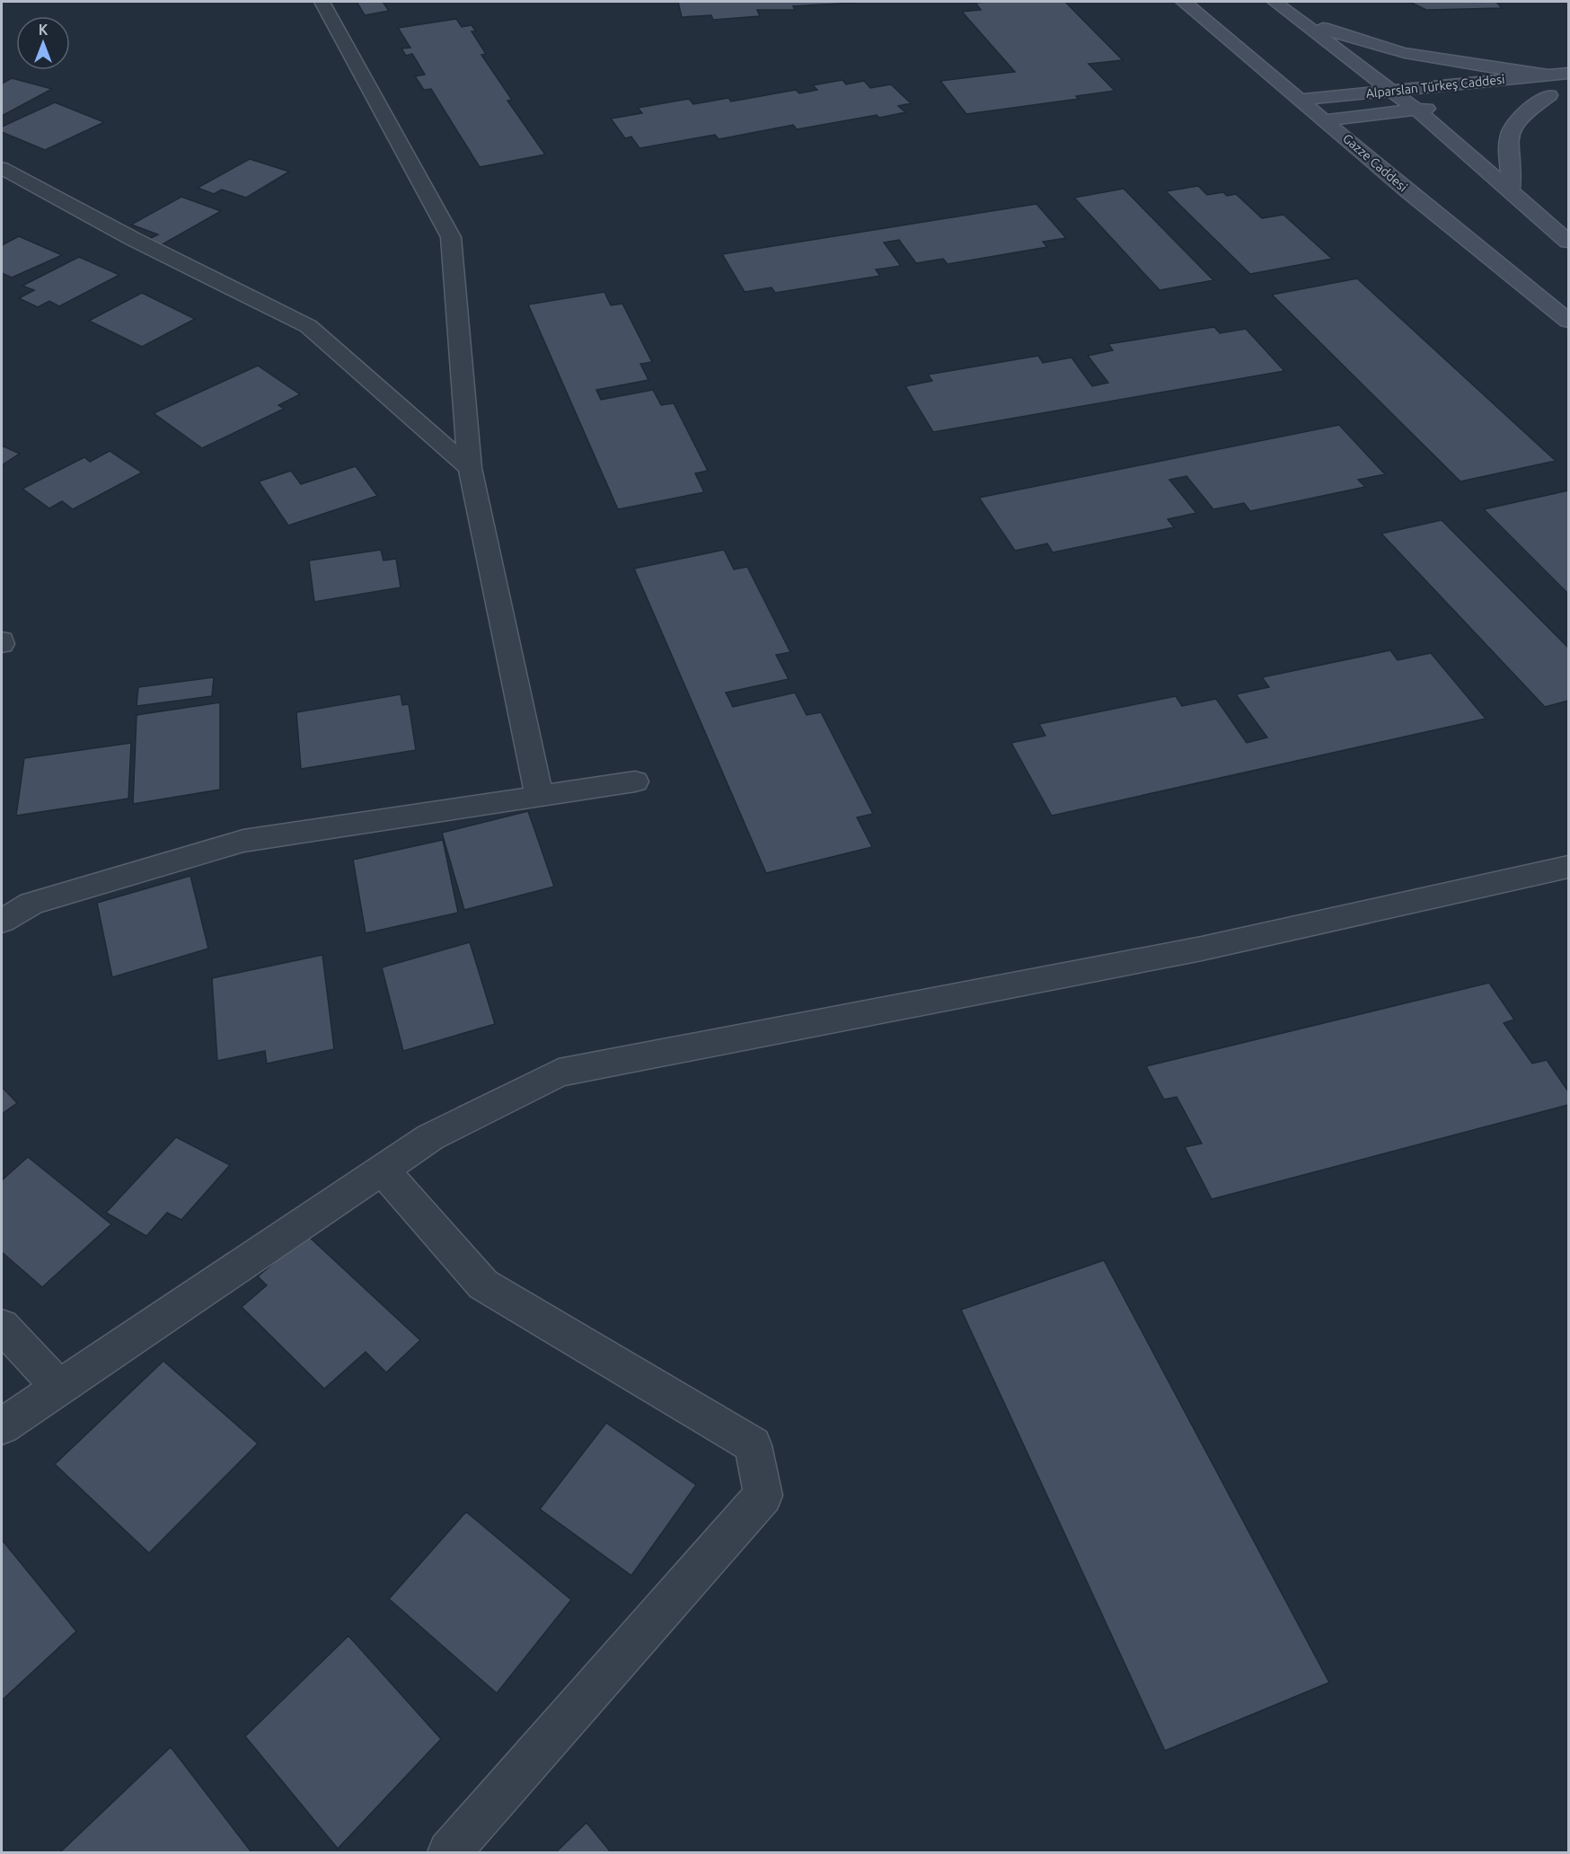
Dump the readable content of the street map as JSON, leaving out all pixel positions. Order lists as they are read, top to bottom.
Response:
{
  "streets": {
    "main road": ["Alparslan Türkeş Caddesi", "Gazze Caddesi"]
  },
  "crossings": [
    ["Alparslan Türkeş Caddesi", "Gazze Caddesi"]
  ],
  "north": "top"
}
